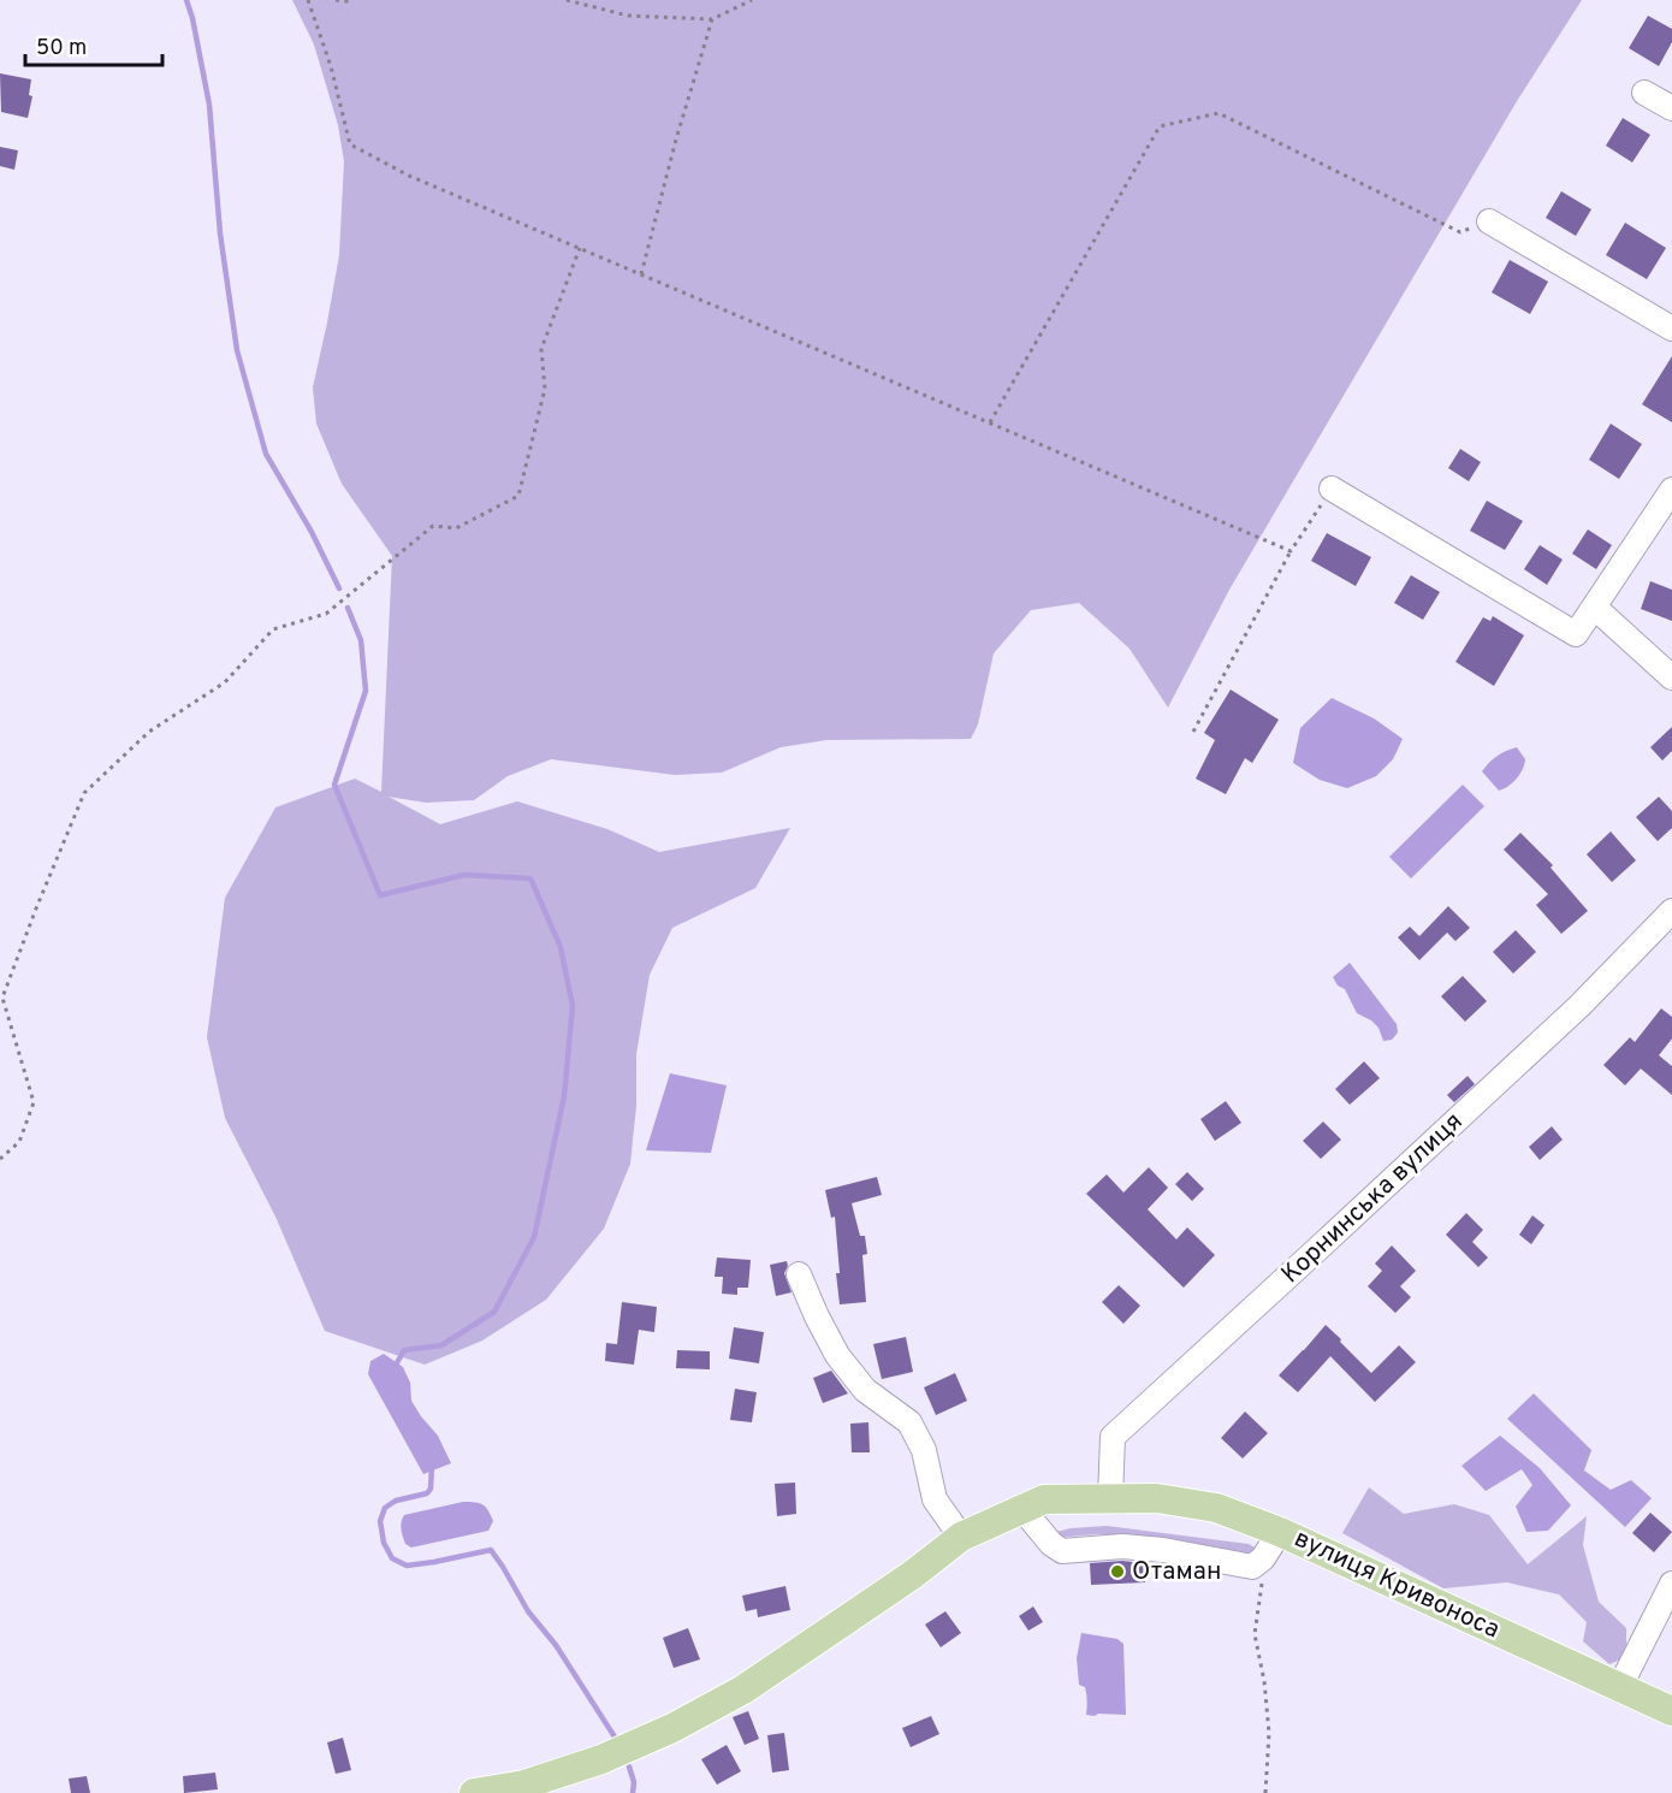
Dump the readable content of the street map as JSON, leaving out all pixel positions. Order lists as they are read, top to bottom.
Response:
{
  "streets": {
    "main road": ["вулиця Кривоноса"],
    "street": ["Корнинська вулиця"]
  },
  "crossings": [
    ["Корнинська вулиця", "вулиця Кривоноса"]
  ],
  "places": ["Отаман"],
  "scale_bar": "50 m"
}
